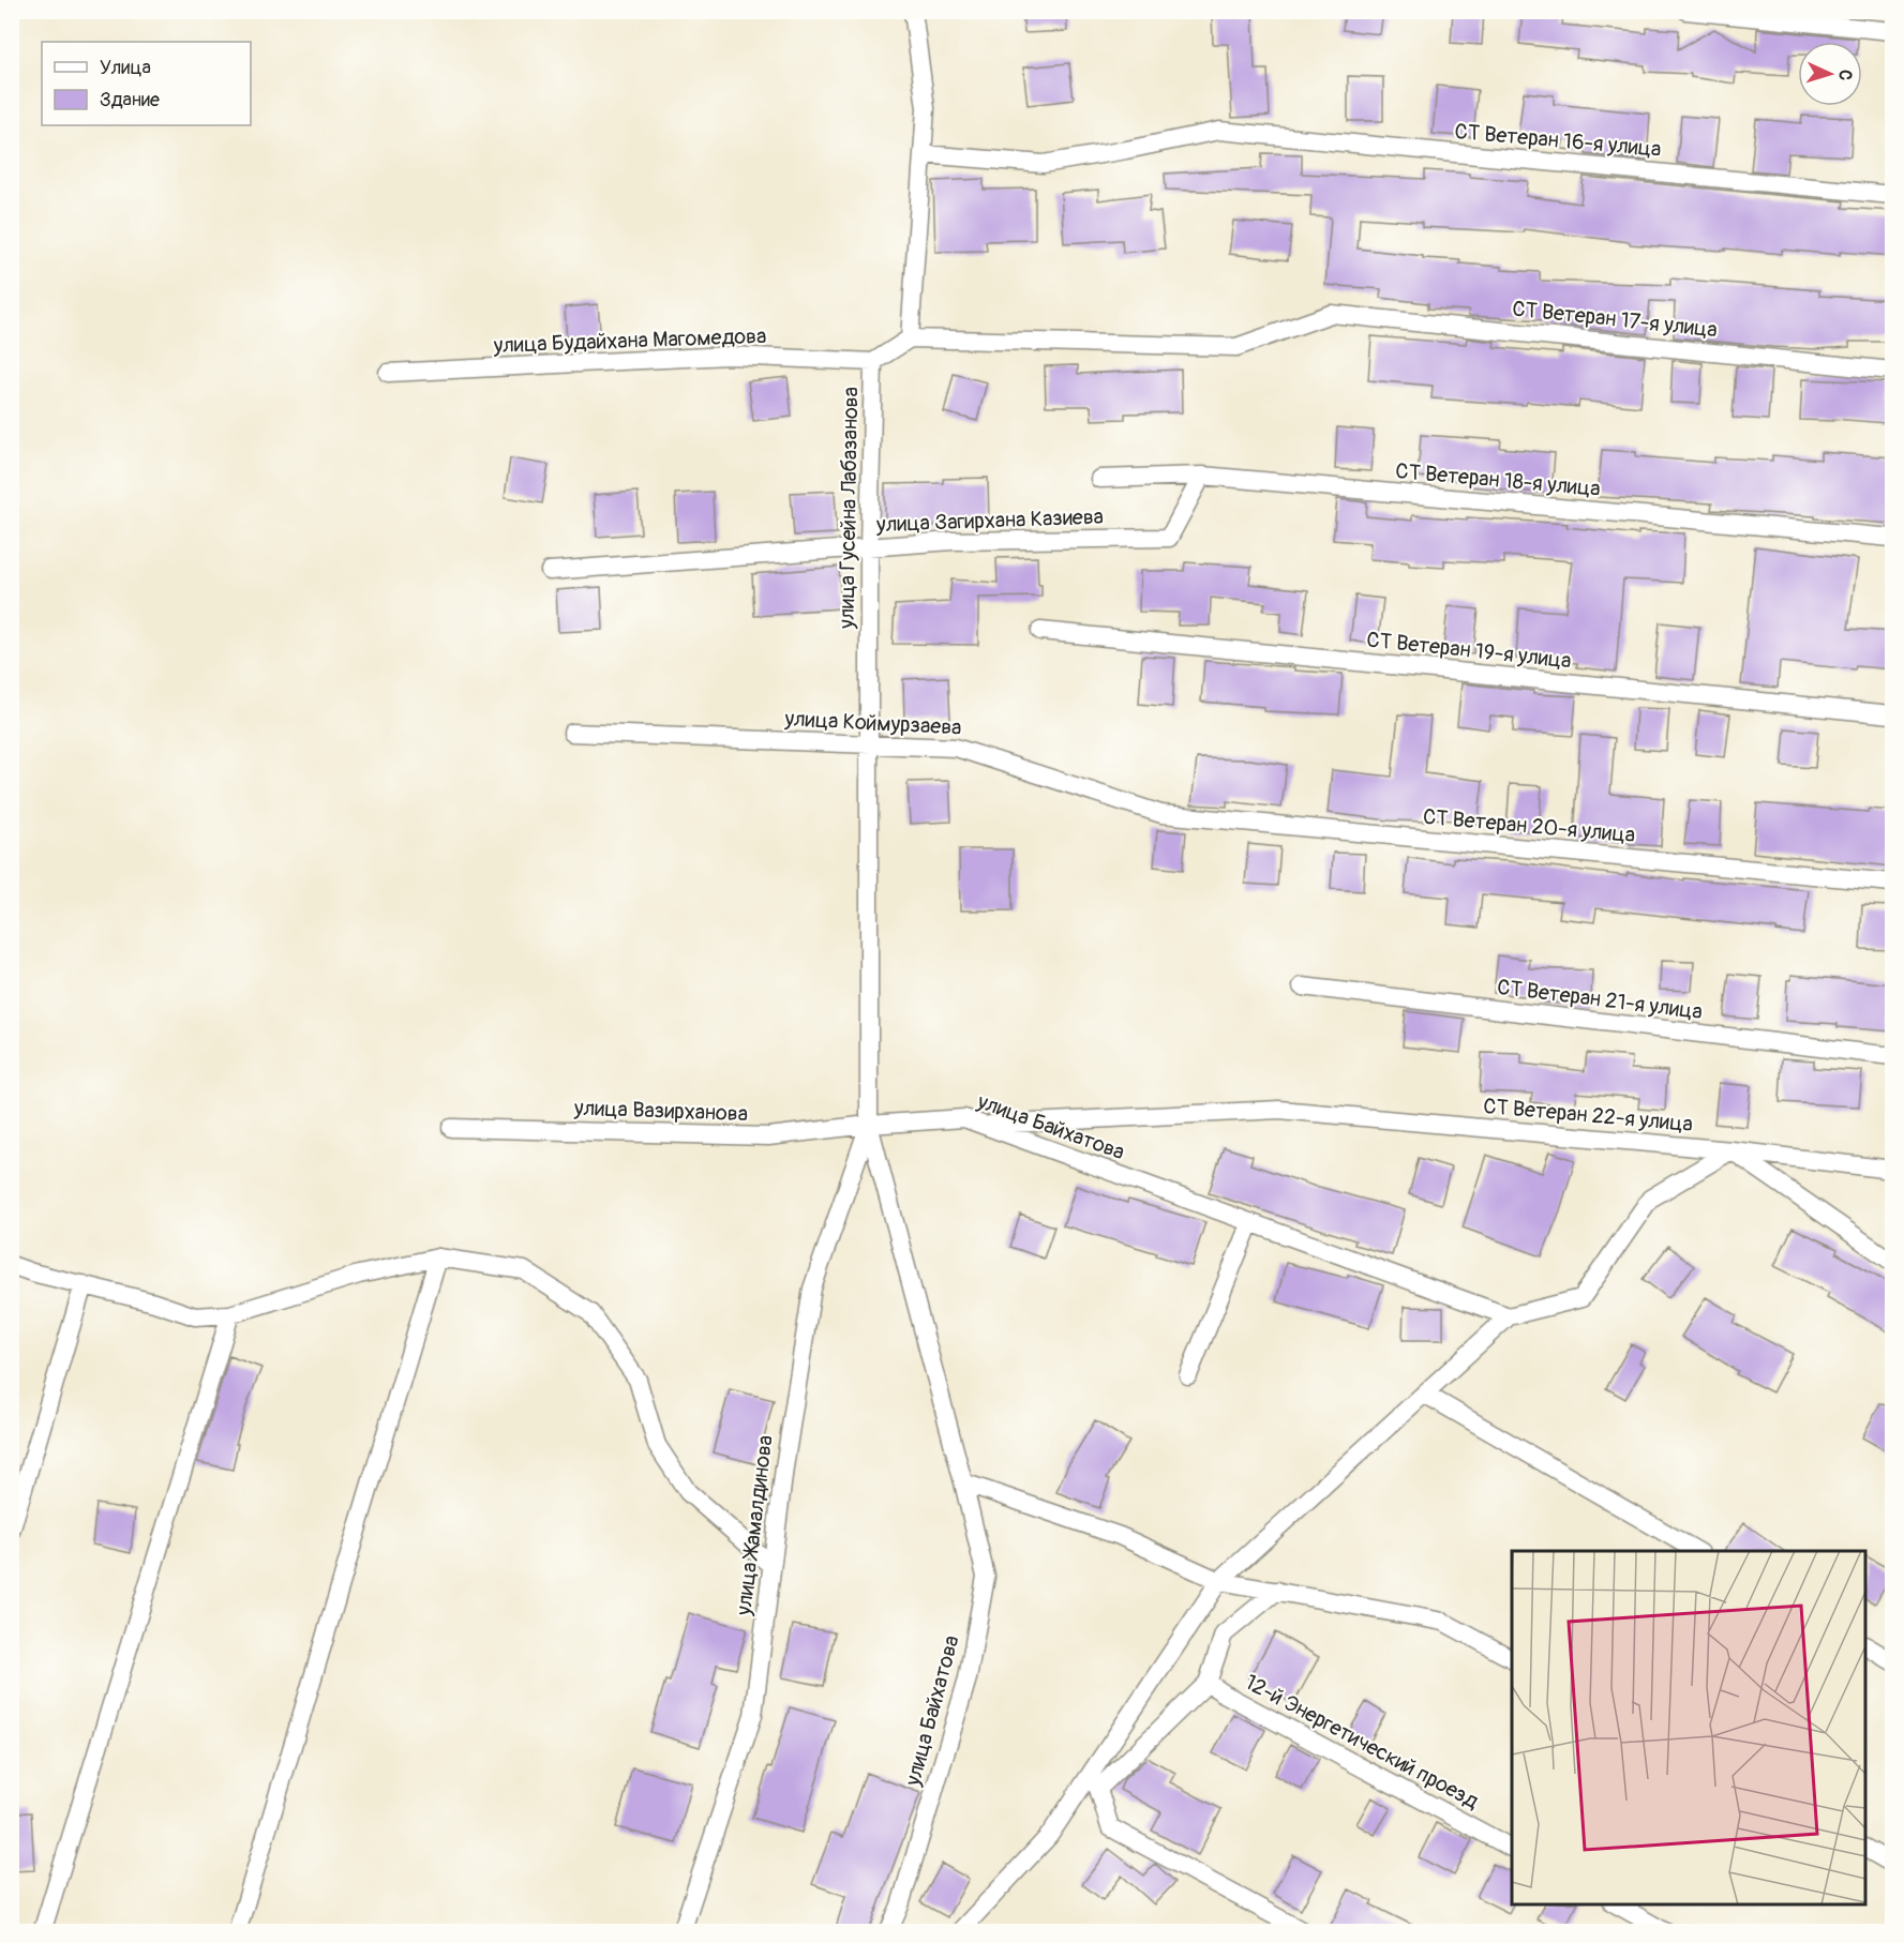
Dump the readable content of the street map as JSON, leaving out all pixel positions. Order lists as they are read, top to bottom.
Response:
{
  "streets": {
    "street": [
      "СТ Ветеран 16-я улица",
      "СТ Ветеран 17-я улица",
      "улица Будайхана Магомедова",
      "СТ Ветеран 18-я улица",
      "улица Гусейна Лабазанова",
      "улица Загирхана Казиева",
      "СТ Ветеран 19-я улица",
      "улица Коймурзаева",
      "СТ Ветеран 20-я улица",
      "СТ Ветеран 21-я улица",
      "улица Вазирханова",
      "СТ Ветеран 22-я улица",
      "улица Байхатова",
      "улица Жамалдинова",
      "12-й Энергетический проезд"
    ]
  },
  "crossings": [
    ["СТ Ветеран 17-я улица", "улица Гусейна Лабазанова"],
    ["улица Будайхана Магомедова", "улица Гусейна Лабазанова"],
    ["СТ Ветеран 18-я улица", "улица Загирхана Казиева"],
    ["улица Гусейна Лабазанова", "улица Загирхана Казиева"],
    ["улица Гусейна Лабазанова", "улица Коймурзаева"],
    ["улица Гусейна Лабазанова", "улица Вазирханова"],
    ["улица Гусейна Лабазанова", "улица Байхатова"],
    ["улица Гусейна Лабазанова", "улица Жамалдинова"],
    ["улица Коймурзаева", "СТ Ветеран 20-я улица"],
    ["улица Вазирханова", "улица Байхатова"],
    ["улица Вазирханова", "улица Жамалдинова"],
    ["СТ Ветеран 22-я улица", "улица Байхатова"],
    ["улица Байхатова", "улица Жамалдинова"]
  ],
  "legend": ["Улица", "Здание"],
  "north": "right"
}
